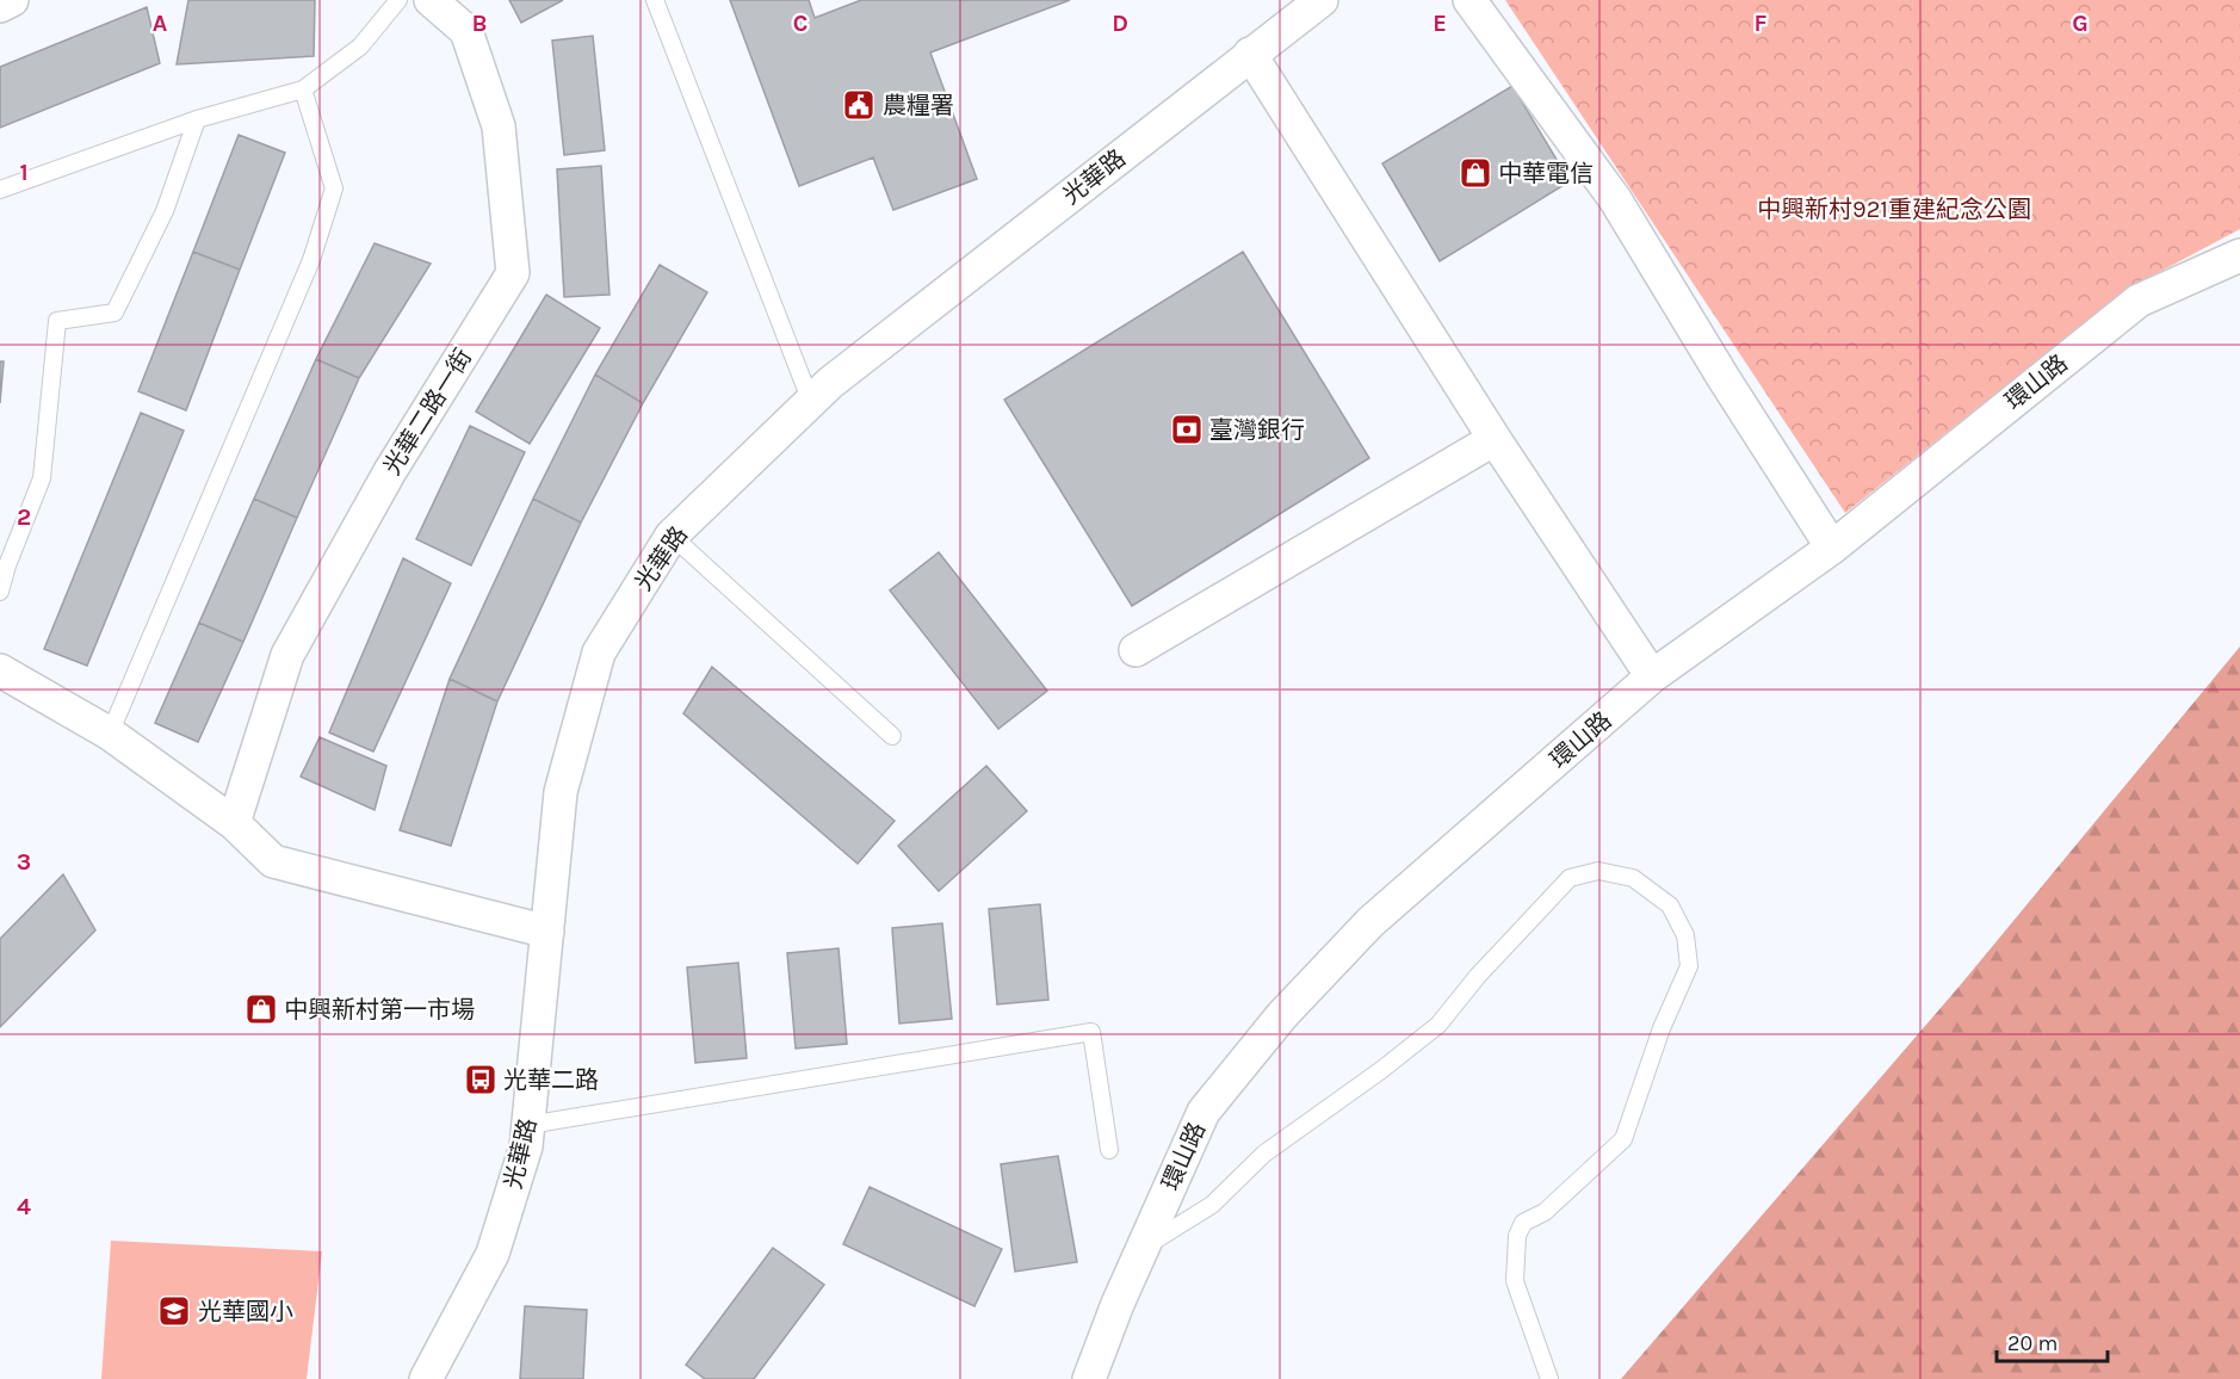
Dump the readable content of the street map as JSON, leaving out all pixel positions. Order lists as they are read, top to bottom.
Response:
{
  "streets": {
    "street": ["光華路", "環山路", "光華二路一街"]
  },
  "parks": ["中興新村921重建紀念公園"],
  "places": {
    "public building": ["農糧署"],
    "shop": ["中華電信", "中興新村第一市場"],
    "bank": ["臺灣銀行"],
    "bus stop": ["光華二路"],
    "school or university": ["光華國小"]
  },
  "scale_bar": "20 m",
  "grid": {
    "columns": [
      "A",
      "B",
      "C",
      "D",
      "E",
      "F",
      "G"
    ],
    "rows": [
      "1",
      "2",
      "3",
      "4"
    ]
  }
}
